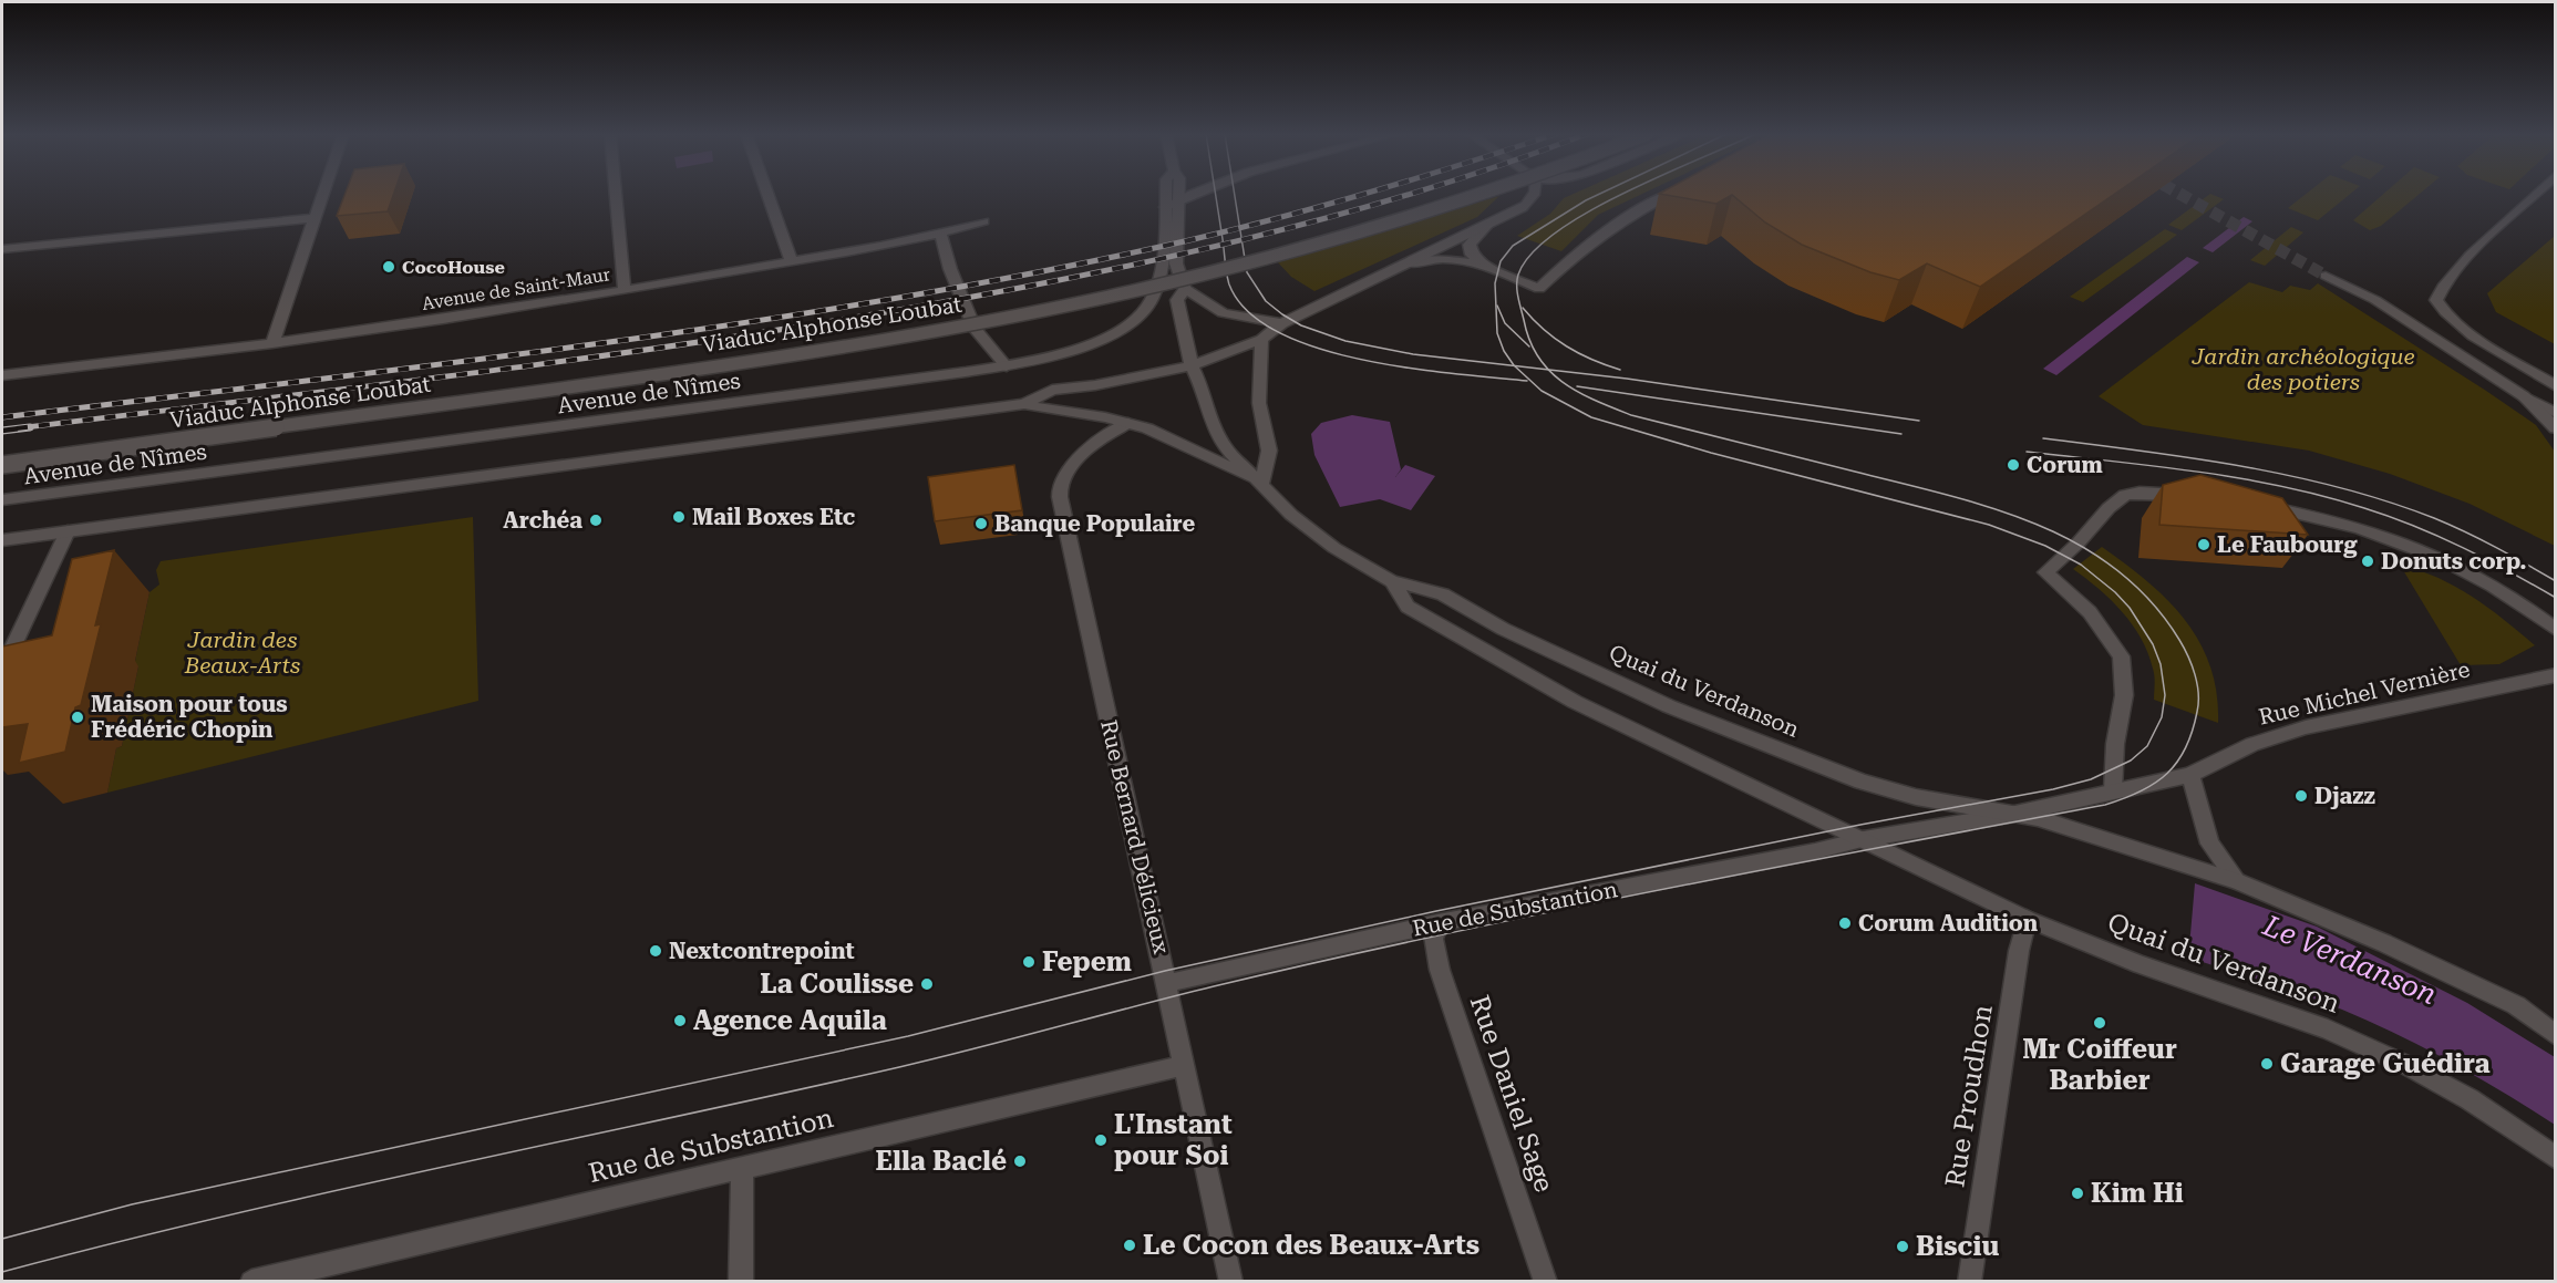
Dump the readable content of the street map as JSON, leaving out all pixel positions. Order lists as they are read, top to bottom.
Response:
{
  "streets": {
    "street": [
      "Avenue de Saint-Maur",
      "Viaduc Alphonse Loubat",
      "Avenue de Nîmes",
      "Quai du Verdanson",
      "Rue Michel Vernière",
      "Rue Bernard Délicieux",
      "Rue de Substantion",
      "Rue Daniel Sage",
      "Rue Proudhon"
    ]
  },
  "crossings": [
    ["Quai du Verdanson", "Rue Michel Vernière"],
    ["Quai du Verdanson", "Rue Bernard Délicieux"],
    ["Quai du Verdanson", "Rue de Substantion"],
    ["Quai du Verdanson", "Rue Proudhon"],
    ["Rue Bernard Délicieux", "Rue de Substantion"],
    ["Rue de Substantion", "Rue Daniel Sage"]
  ],
  "water": ["Le Verdanson"],
  "parks": ["Jardin archéologique des potiers", "Jardin des Beaux-Arts"],
  "places": [
    "CocoHouse",
    "Corum",
    "Mail Boxes Etc",
    "Archéa",
    "Banque Populaire",
    "Le Faubourg",
    "Donuts corp.",
    "Maison pour tous Frédéric Chopin",
    "Djazz",
    "Corum Audition",
    "Nextcontrepoint",
    "Fepem",
    "La Coulisse",
    "Agence Aquila",
    "Mr Coiffeur Barbier",
    "Garage Guédira",
    "L'Instant pour Soi",
    "Ella Baclé",
    "Kim Hi",
    "Le Cocon des Beaux-Arts",
    "Bisciu"
  ]
}
